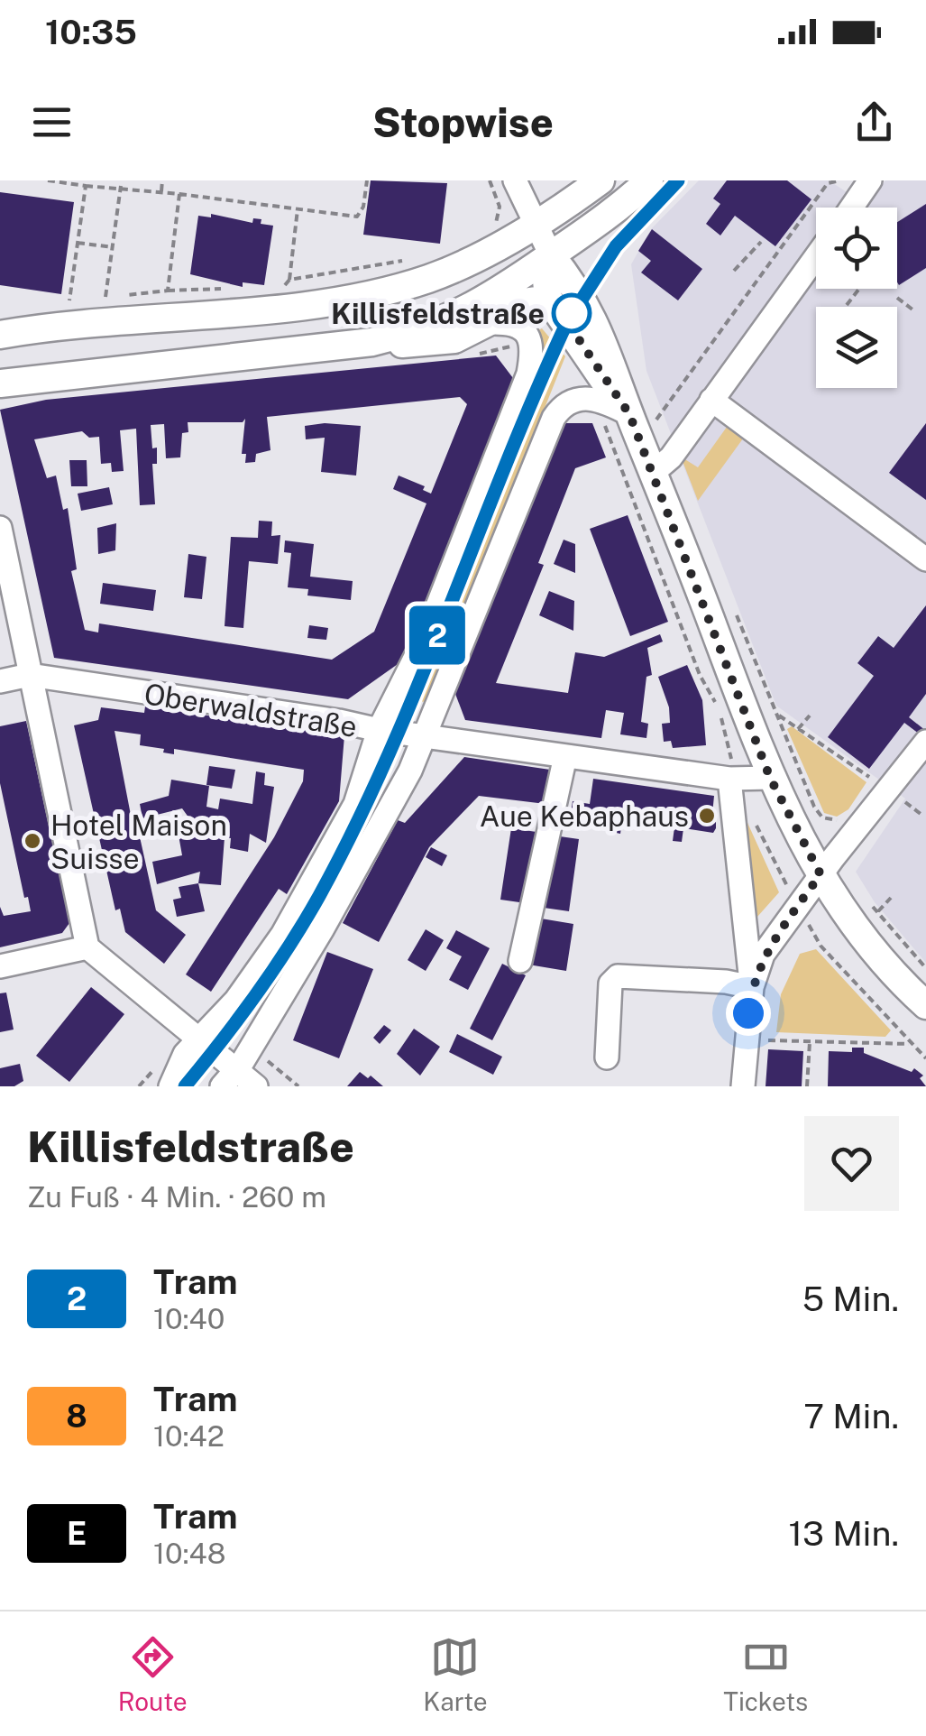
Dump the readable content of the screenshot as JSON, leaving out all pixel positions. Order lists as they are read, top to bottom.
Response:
{
  "streets": {
    "street": ["Oberwaldstraße"]
  },
  "places": ["Killisfeldstraße", "Aue Kebaphaus", "Hotel Maison Suisse"],
  "lines": ["tram line 2"],
  "page": {
    "status": "10:35",
    "header": "Stopwise",
    "on_map": "2",
    "heading": ["Killisfeldstraße", "Zu Fuß · 4 Min. · 260 m"],
    "list": [
      {
        "mark": "2",
        "name": "Tram",
        "note": "10:40",
        "value": "5 Min."
      },
      {
        "mark": "8",
        "name": "Tram",
        "note": "10:42",
        "value": "7 Min."
      },
      {
        "mark": "E",
        "name": "Tram",
        "note": "10:48",
        "value": "13 Min."
      }
    ],
    "tabs": ["Route", "Karte", "Tickets"]
  }
}
